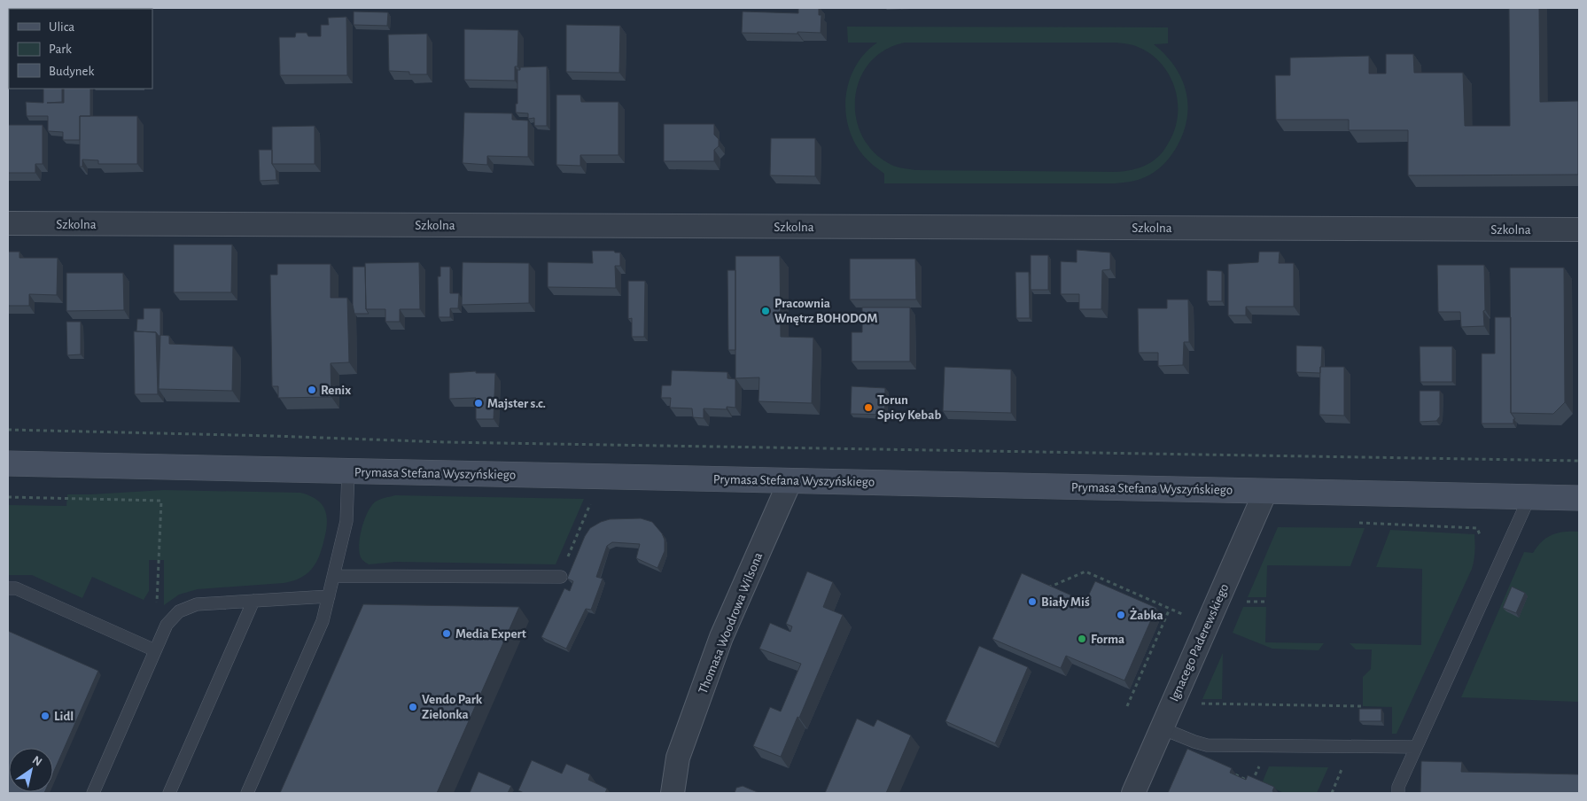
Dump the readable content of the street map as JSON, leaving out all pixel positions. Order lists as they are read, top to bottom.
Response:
{
  "streets": {
    "main road": ["Prymasa Stefana Wyszyńskiego"],
    "street": ["Szkolna", "Thomasa Woodrowa Wilsona", "Ignacego Paderewskiego"]
  },
  "crossings": [
    ["Prymasa Stefana Wyszyńskiego", "Thomasa Woodrowa Wilsona"],
    ["Prymasa Stefana Wyszyńskiego", "Ignacego Paderewskiego"]
  ],
  "places": [
    "Pracownia Wnętrz BOHODOM",
    "Renix",
    "Majster s.c.",
    "Torun Spicy Kebab",
    "Biały Miś",
    "Żabka",
    "Media Expert",
    "Forma",
    "Vendo Park Zielonka",
    "Lidl"
  ],
  "legend": ["Ulica", "Park", "Budynek"],
  "north": "top right"
}
